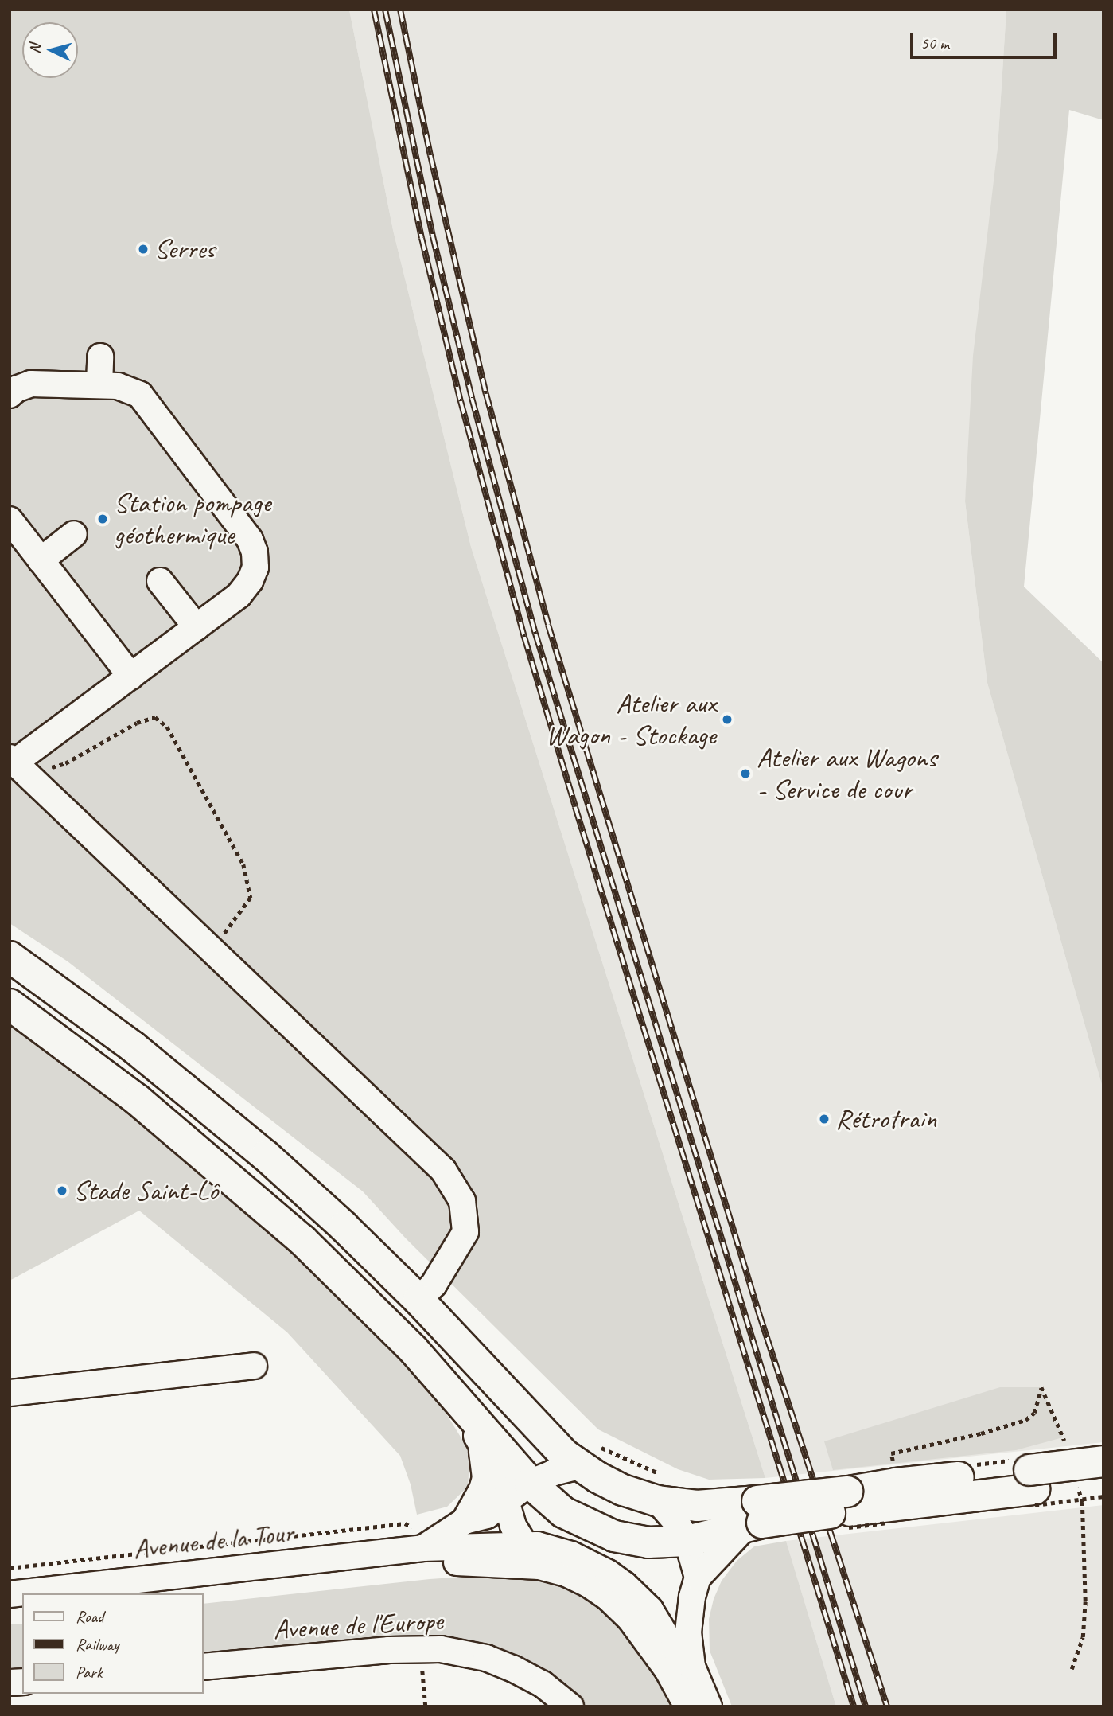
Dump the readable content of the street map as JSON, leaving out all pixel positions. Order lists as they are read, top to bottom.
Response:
{
  "streets": {
    "street": ["Avenue de la Tour", "Avenue de l'Europe"]
  },
  "places": [
    "Serres",
    "Station pompage géothermique",
    "Atelier aux Wagon - Stockage",
    "Atelier aux Wagons - Service de cour",
    "Rétrotrain",
    "Stade Saint-Lô"
  ],
  "legend": ["Road", "Railway", "Park"],
  "scale_bar": "50 m",
  "north": "left"
}
